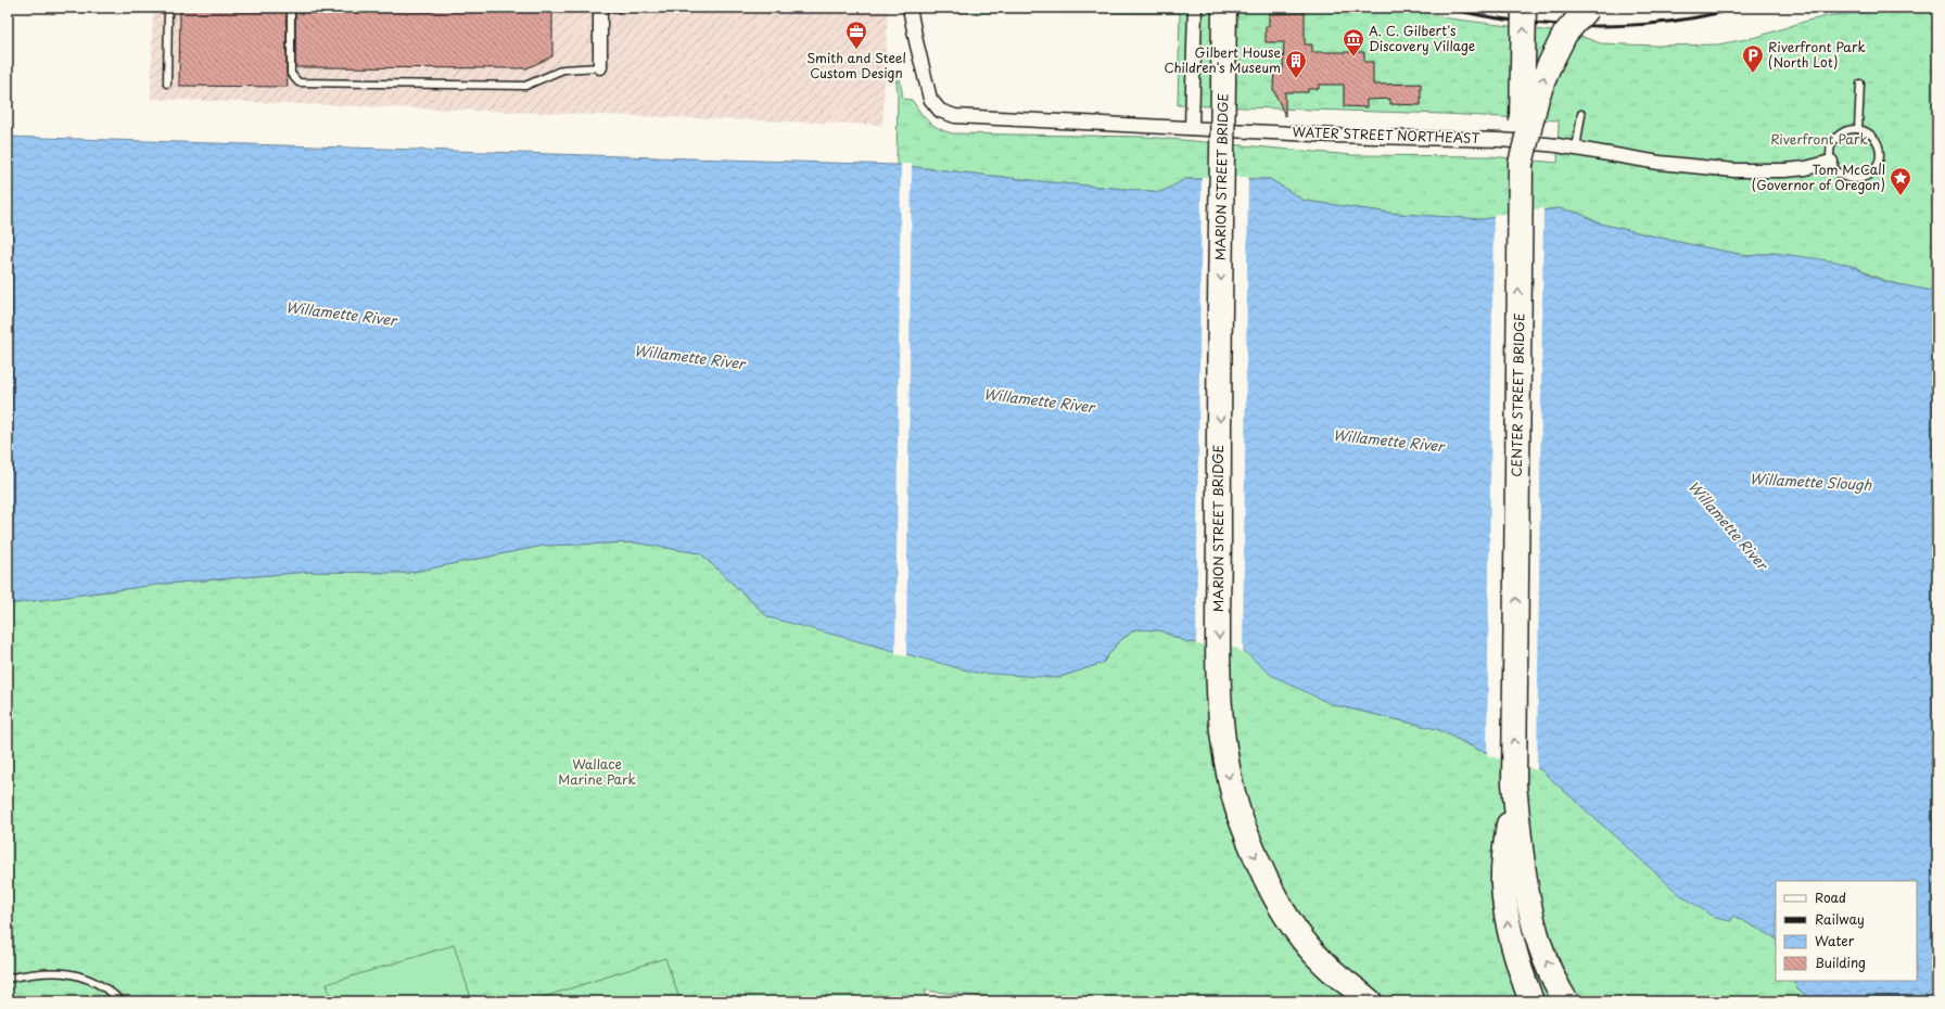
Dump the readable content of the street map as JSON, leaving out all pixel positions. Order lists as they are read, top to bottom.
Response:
{
  "streets": {
    "highway": ["MARION STREET BRIDGE", "CENTER STREET BRIDGE"],
    "street": ["WATER STREET NORTHEAST"]
  },
  "one_way": ["MARION STREET BRIDGE", "CENTER STREET BRIDGE"],
  "water": ["Willamette River", "Willamette Slough"],
  "parks": ["Riverfront Park", "Wallace Marine Park"],
  "places": {
    "office": ["Smith and Steel Custom Design"],
    "museum": ["A. C. Gilbert's Discovery Village"],
    "parking": ["Riverfront Park (North Lot)"],
    "building": ["Gilbert House Children's Museum"],
    "place": ["Tom McCall (Governor of Oregon)"]
  },
  "legend": [
    "Road",
    "Railway",
    "Water",
    "Building"
  ]
}
